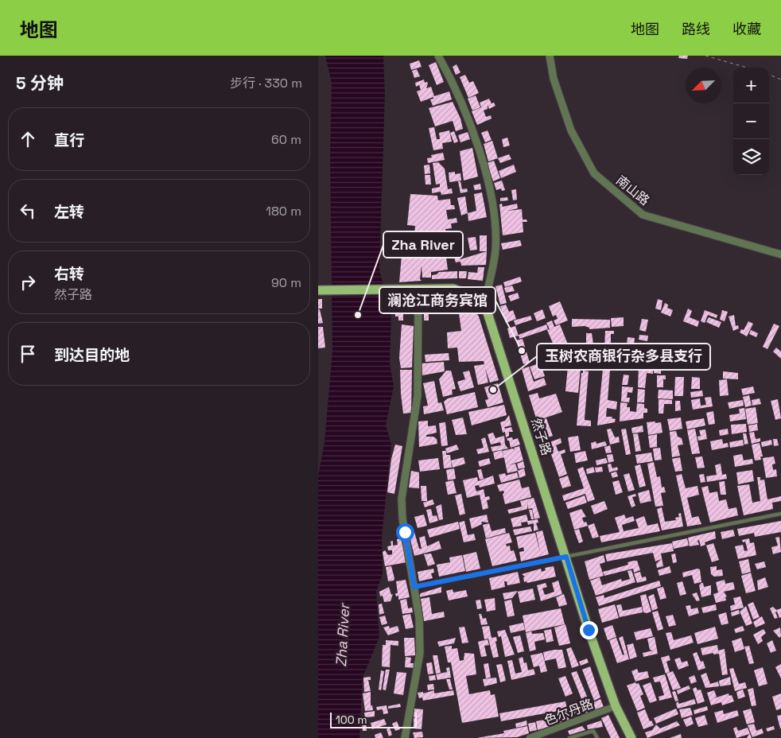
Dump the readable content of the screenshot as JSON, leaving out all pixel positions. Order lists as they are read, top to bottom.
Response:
{
  "streets": {
    "main road": ["然子路"],
    "street": ["南山路", "色尔丹路"]
  },
  "crossings": [
    ["然子路", "色尔丹路"]
  ],
  "water": ["Zha River"],
  "places": ["Zha River", "澜沧江商务宾馆", "玉树农商银行杂多县支行"],
  "scale_bar": "100 m",
  "north": "bottom left",
  "page": {
    "header": "地图",
    "nav": ["地图", "路线", "收藏"],
    "heading": ["5 分钟", "步行 · 330 m"],
    "map_buttons": ["+", "−"],
    "list": [
      ["直行", "60 m"],
      ["左转", "180 m"],
      ["右转", "然子路", "90 m"],
      "到达目的地"
    ],
    "scale": "100 m"
  }
}
